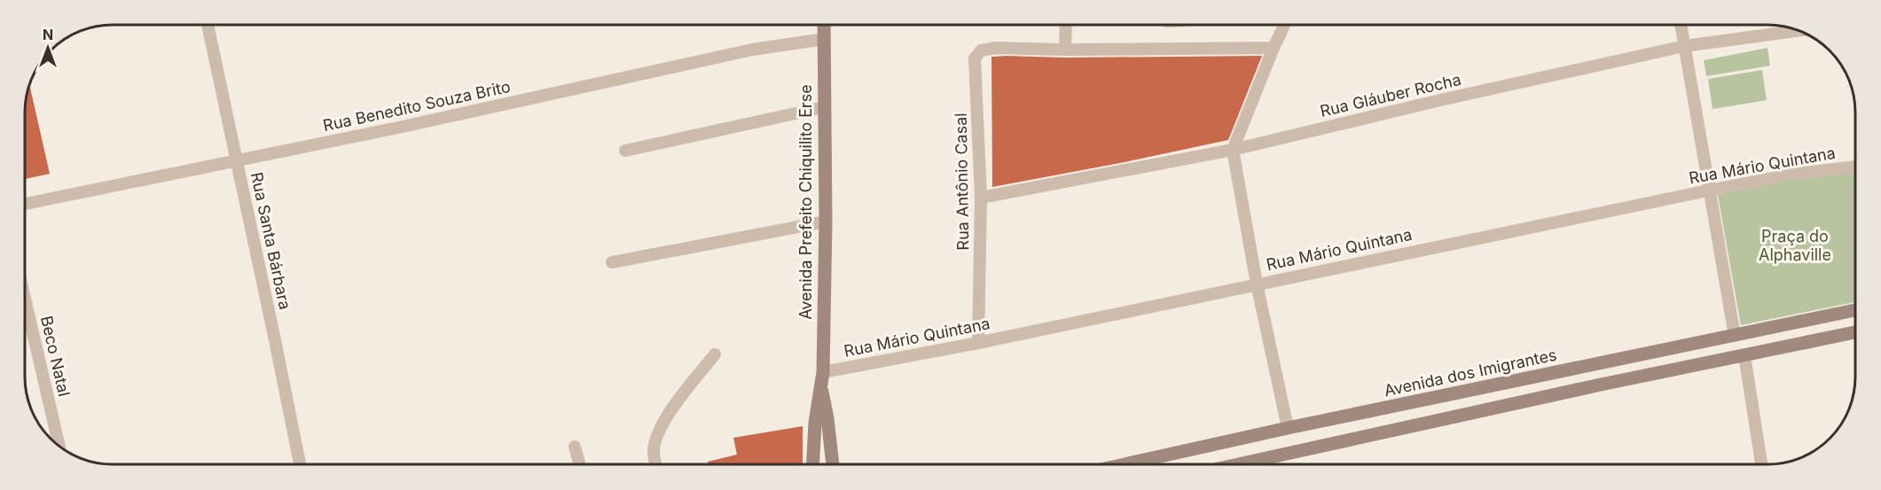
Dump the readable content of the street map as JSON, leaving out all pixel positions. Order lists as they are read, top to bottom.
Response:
{
  "streets": {
    "main road": ["Avenida Prefeito Chiquilito Erse", "Avenida dos Imigrantes"],
    "street": [
      "Rua Gláuber Rocha",
      "Rua Benedito Souza Brito",
      "Rua Mário Quintana",
      "Rua Antônio Casal",
      "Rua Santa Bárbara",
      "Beco Natal"
    ]
  },
  "crossings": [
    ["Rua Gláuber Rocha", "Rua Antônio Casal"],
    ["Rua Benedito Souza Brito", "Avenida Prefeito Chiquilito Erse"],
    ["Rua Benedito Souza Brito", "Rua Santa Bárbara"],
    ["Rua Mário Quintana", "Rua Antônio Casal"],
    ["Rua Mário Quintana", "Avenida Prefeito Chiquilito Erse"]
  ],
  "parks": ["Praça do Alphaville"],
  "north": "top"
}
